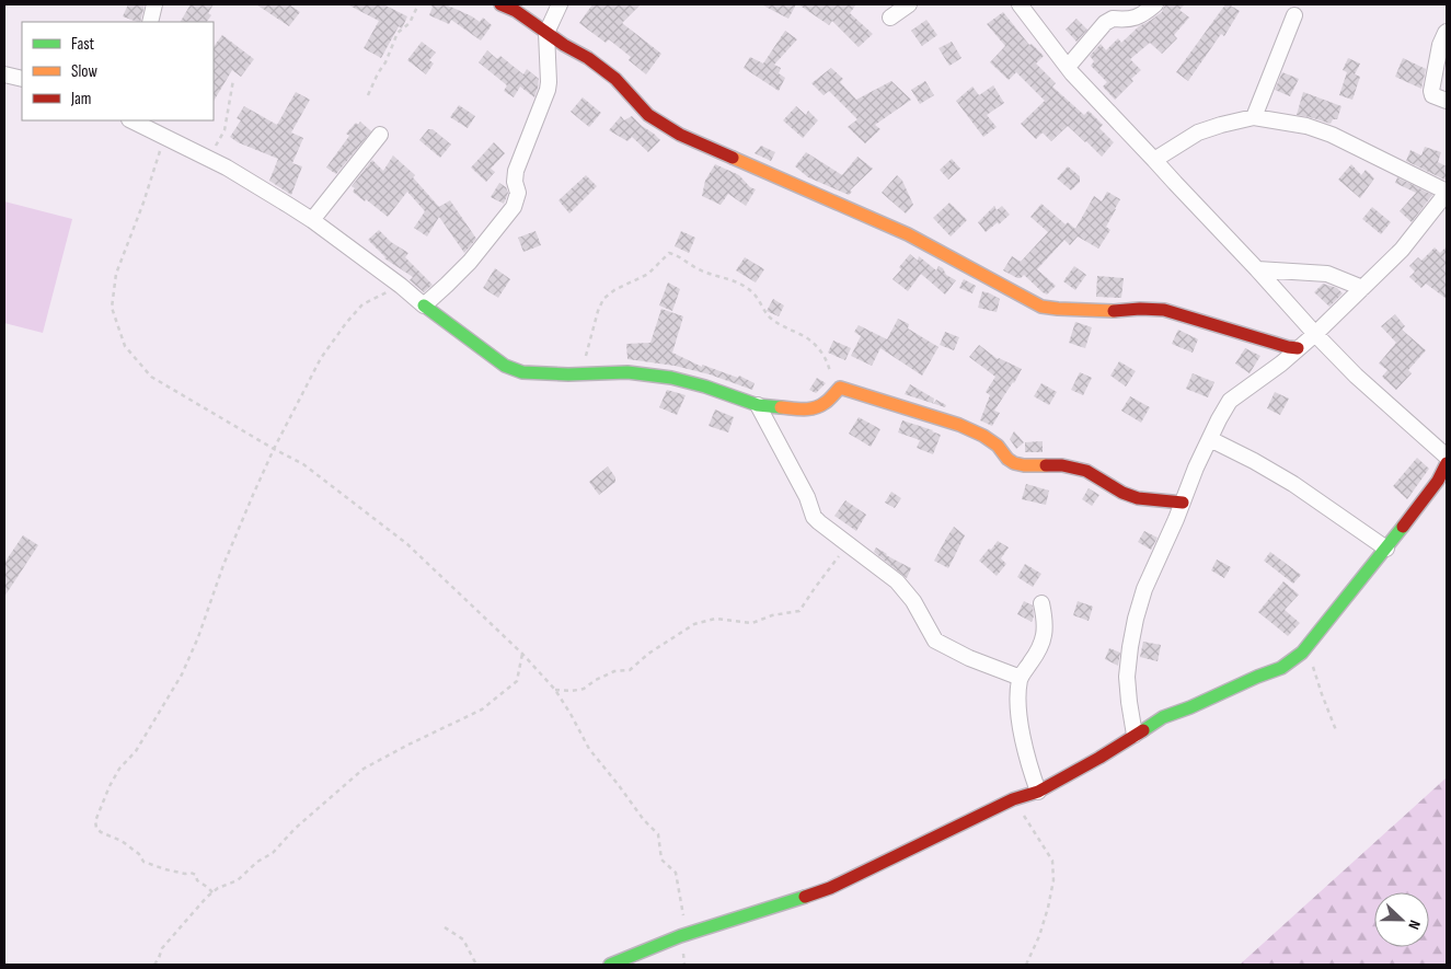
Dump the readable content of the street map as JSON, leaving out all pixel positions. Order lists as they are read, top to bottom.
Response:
{
  "legend": ["Fast", "Slow", "Jam"],
  "north": "right"
}
